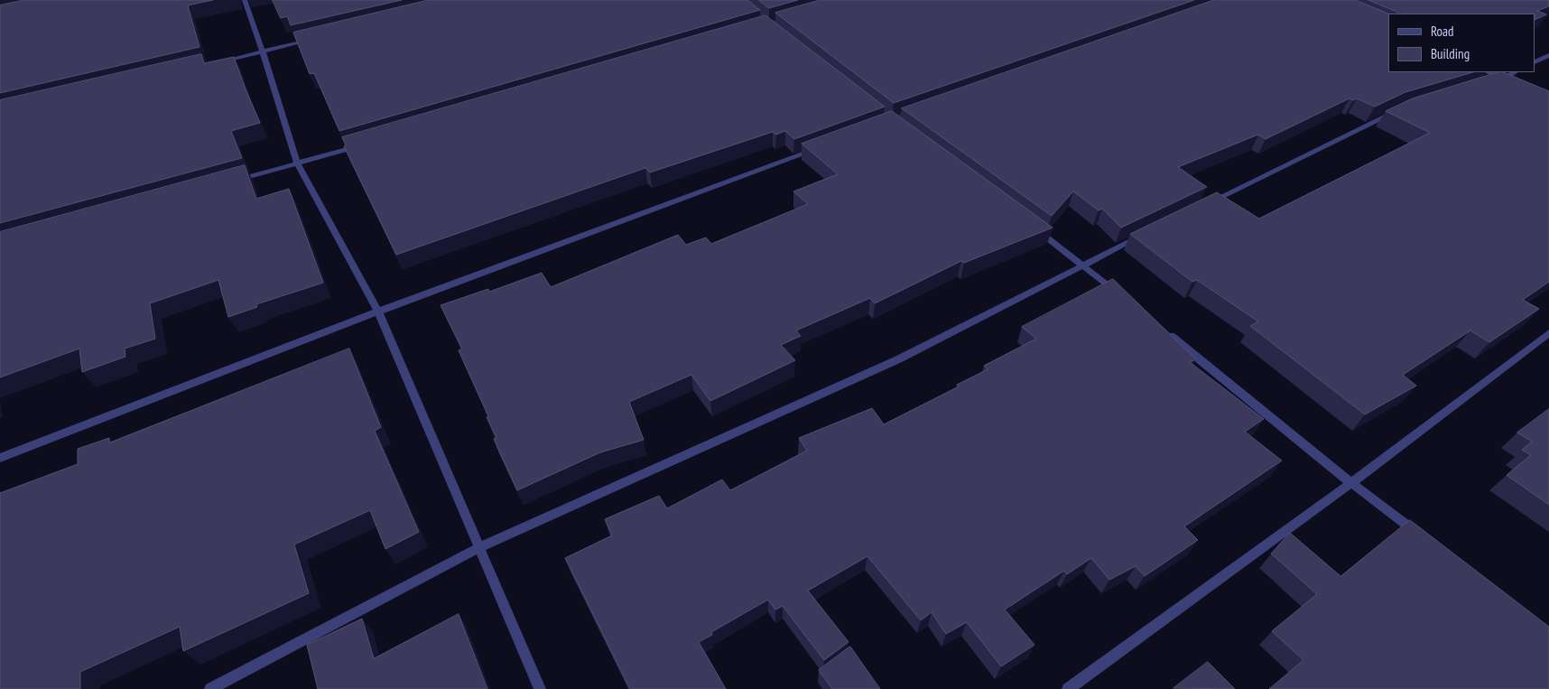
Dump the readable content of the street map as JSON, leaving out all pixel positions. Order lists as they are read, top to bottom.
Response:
{
  "legend": ["Road", "Building"]
}
